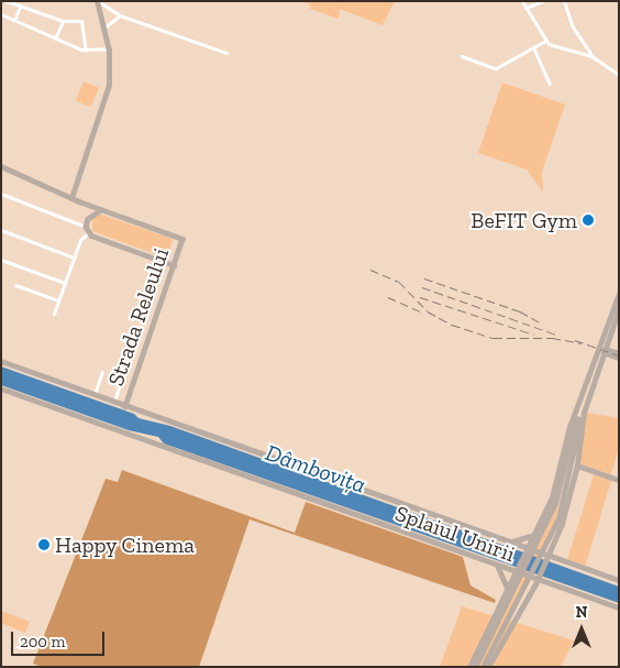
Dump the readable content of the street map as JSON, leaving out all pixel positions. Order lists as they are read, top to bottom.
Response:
{
  "streets": {
    "main road": ["Strada Releului", "Splaiul Unirii"]
  },
  "crossings": [
    ["Strada Releului", "Splaiul Unirii"]
  ],
  "water": ["Dâmbovița"],
  "places": ["BeFIT Gym", "Happy Cinema"],
  "scale_bar": "200 m",
  "north": "top"
}
